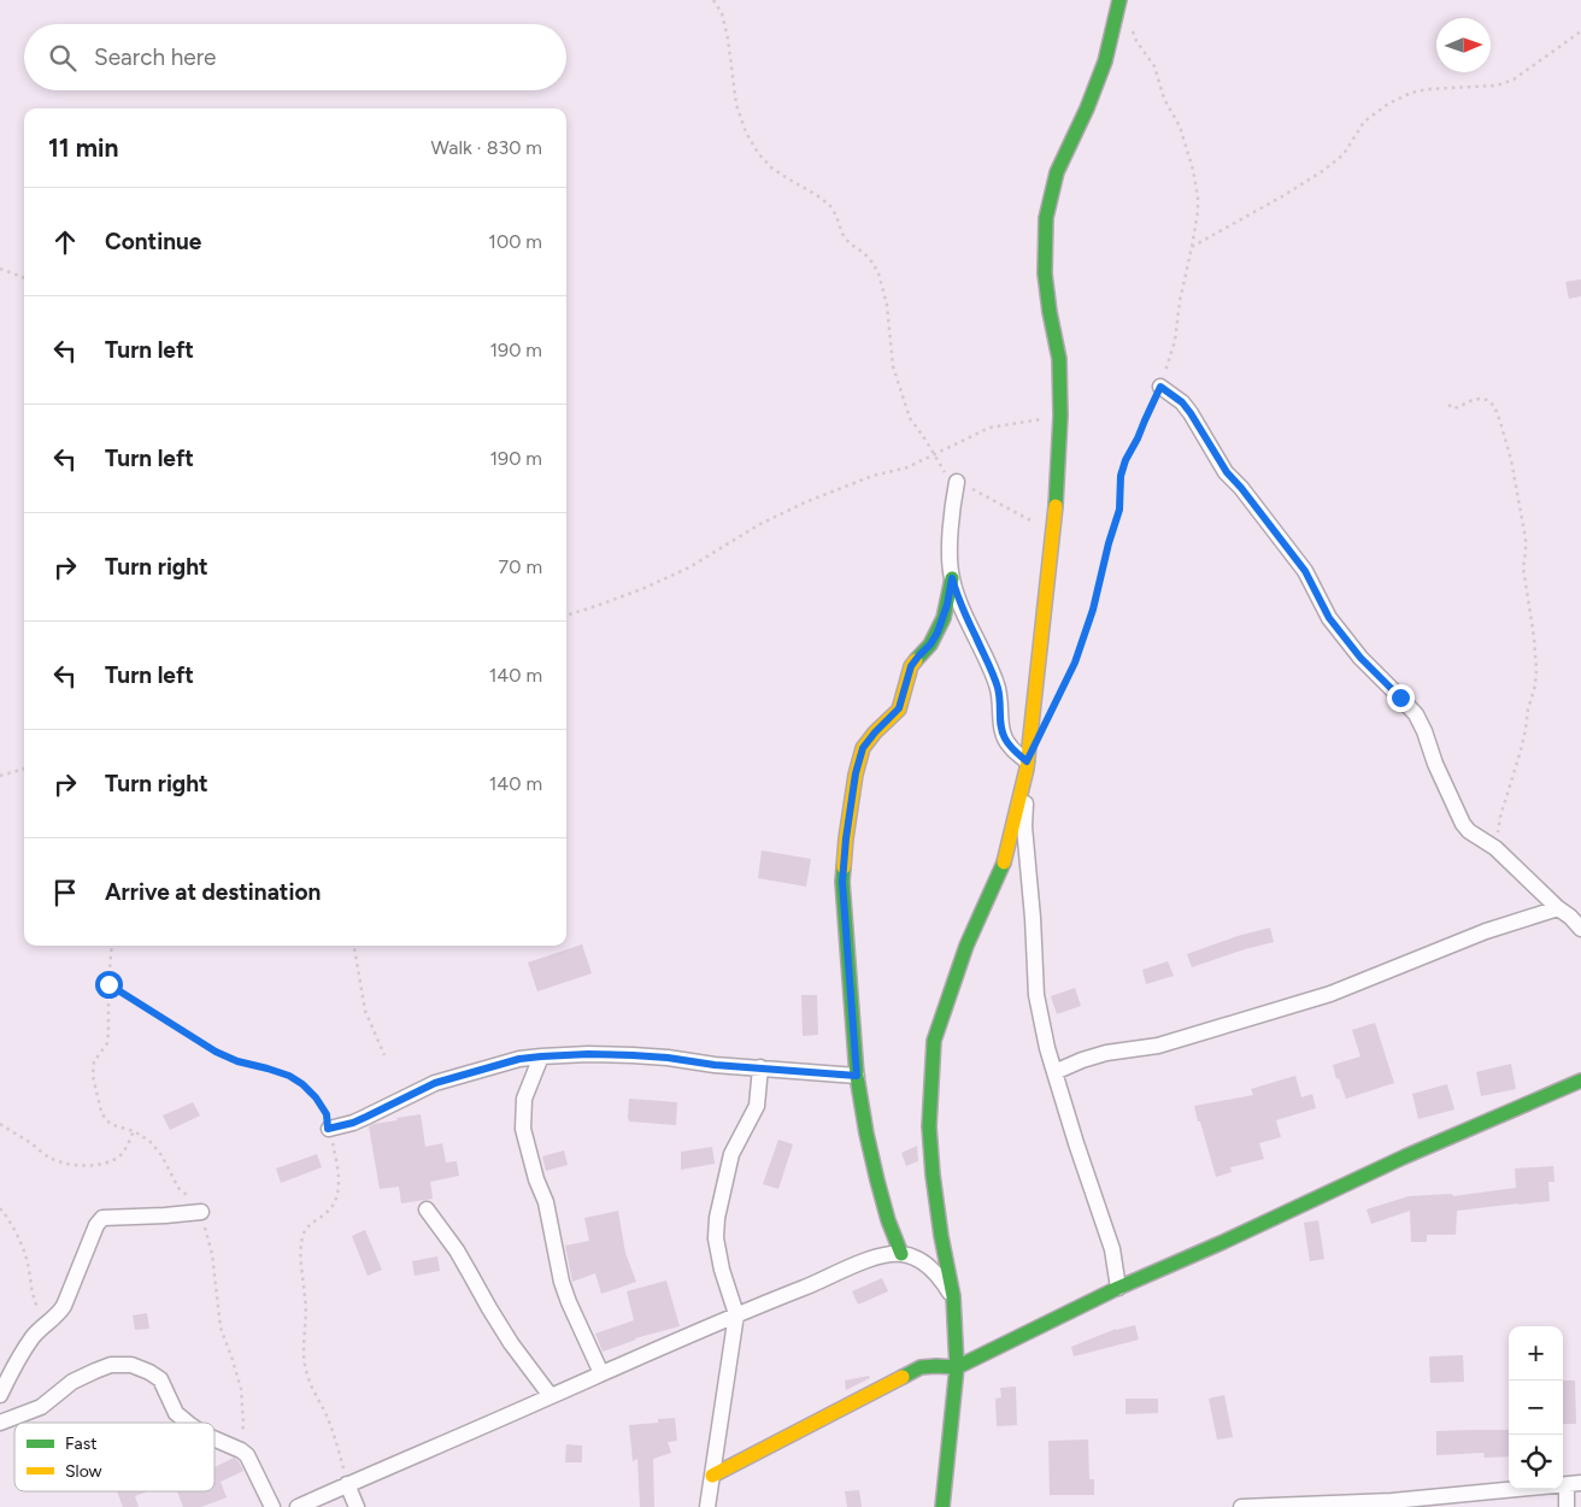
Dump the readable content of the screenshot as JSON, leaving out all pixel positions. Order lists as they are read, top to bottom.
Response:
{
  "legend": ["Fast", "Slow"],
  "north": "right",
  "page": {
    "search": "Search here",
    "heading": ["11 min", "Walk · 830 m"],
    "list": [
      ["Continue", "100 m"],
      ["Turn left", "190 m"],
      ["Turn left", "190 m"],
      ["Turn right", "70 m"],
      ["Turn left", "140 m"],
      ["Turn right", "140 m"],
      "Arrive at destination"
    ],
    "map_buttons": ["+", "−"]
  }
}
